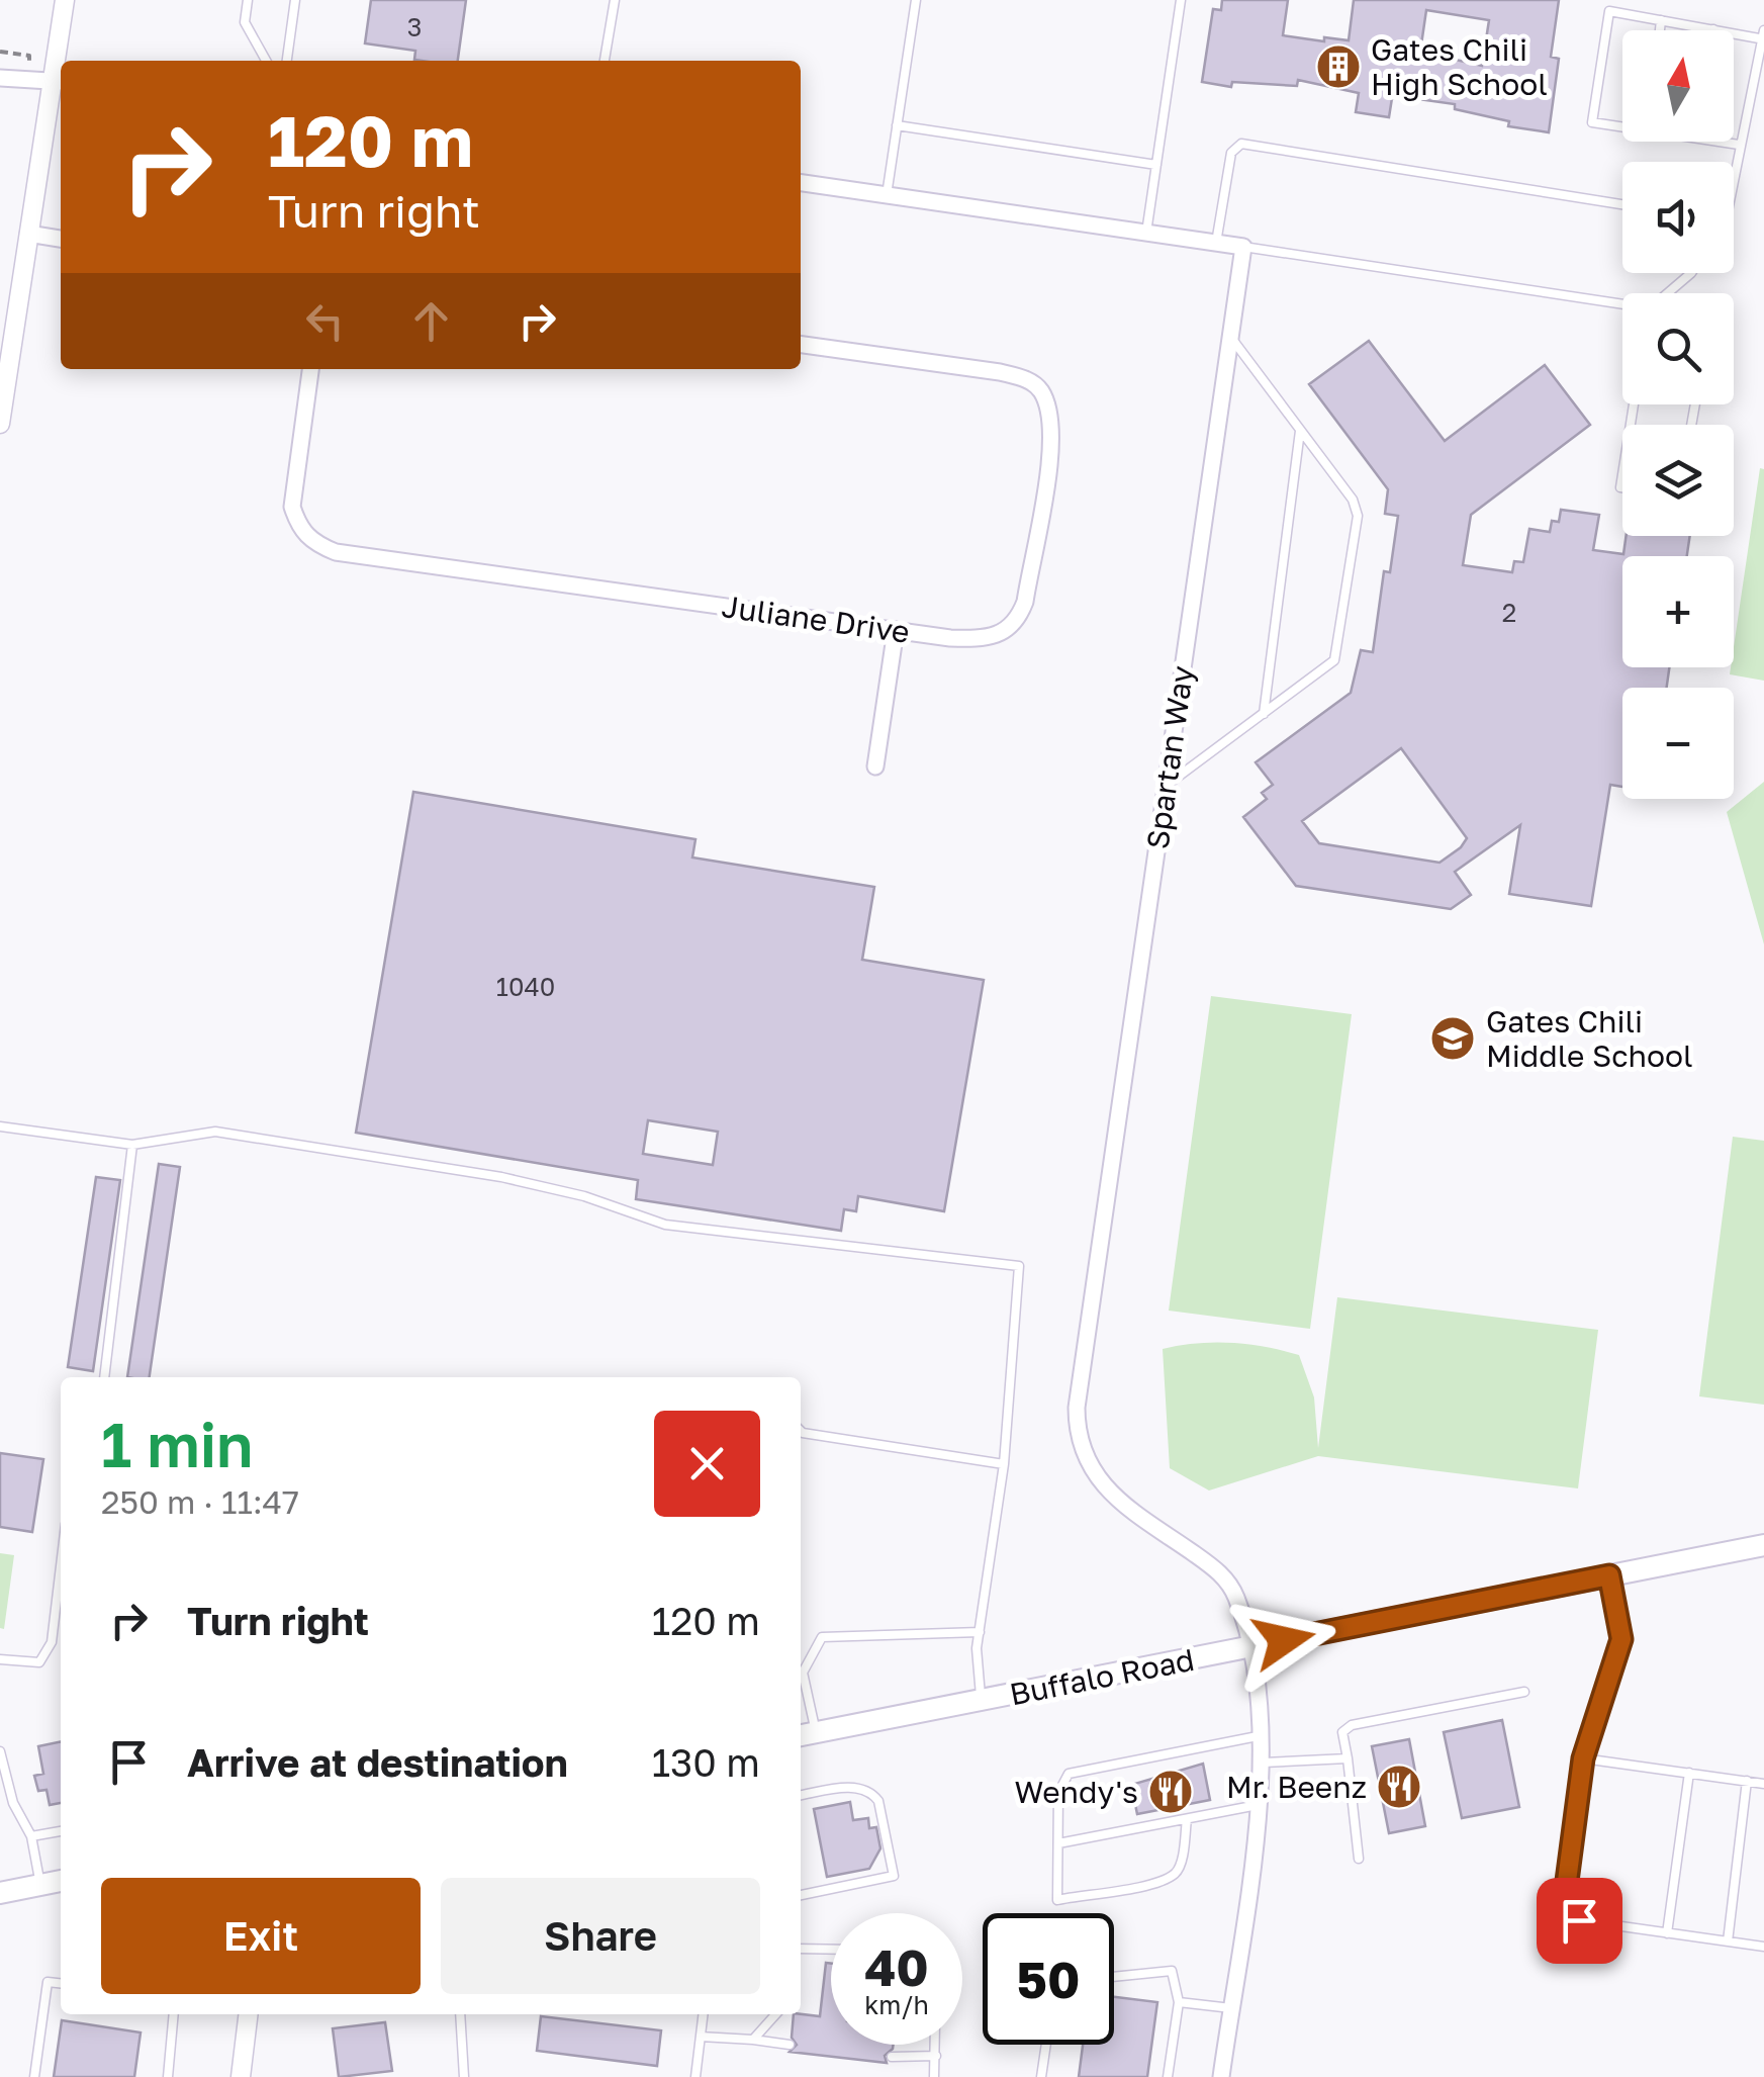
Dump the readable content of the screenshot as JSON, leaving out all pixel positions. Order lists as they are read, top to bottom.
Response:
{
  "streets": {
    "main road": ["Buffalo Road"],
    "street": ["Juliane Drive", "Spartan Way"]
  },
  "crossings": [
    ["Spartan Way", "Buffalo Road"]
  ],
  "places": {
    "building": ["Gates Chili High School"],
    "school or university": ["Gates Chili Middle School"],
    "restaurant": ["Mr. Beenz", "Wendy's"]
  },
  "house_numbers": ["3", "2", "1040"],
  "north": "top",
  "page": {
    "map_buttons": ["+", "−"],
    "turn": ["120 m", "Turn right"],
    "heading": ["1 min", "250 m · 11:47"],
    "list": [
      {
        "name": "Turn right",
        "value": "120 m"
      },
      {
        "name": "Arrive at destination",
        "value": "130 m"
      }
    ],
    "buttons": ["Exit", "Share"],
    "speed": "40 km/h",
    "limit": "50"
  }
}
